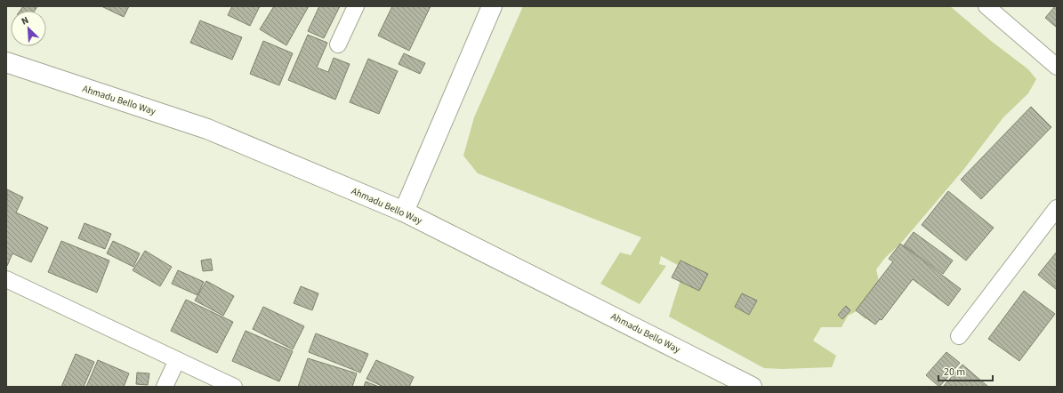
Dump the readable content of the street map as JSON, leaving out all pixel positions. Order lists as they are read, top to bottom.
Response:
{
  "streets": {
    "street": ["Ahmadu Bello Way"]
  },
  "scale_bar": "20 m",
  "north": "top left"
}
